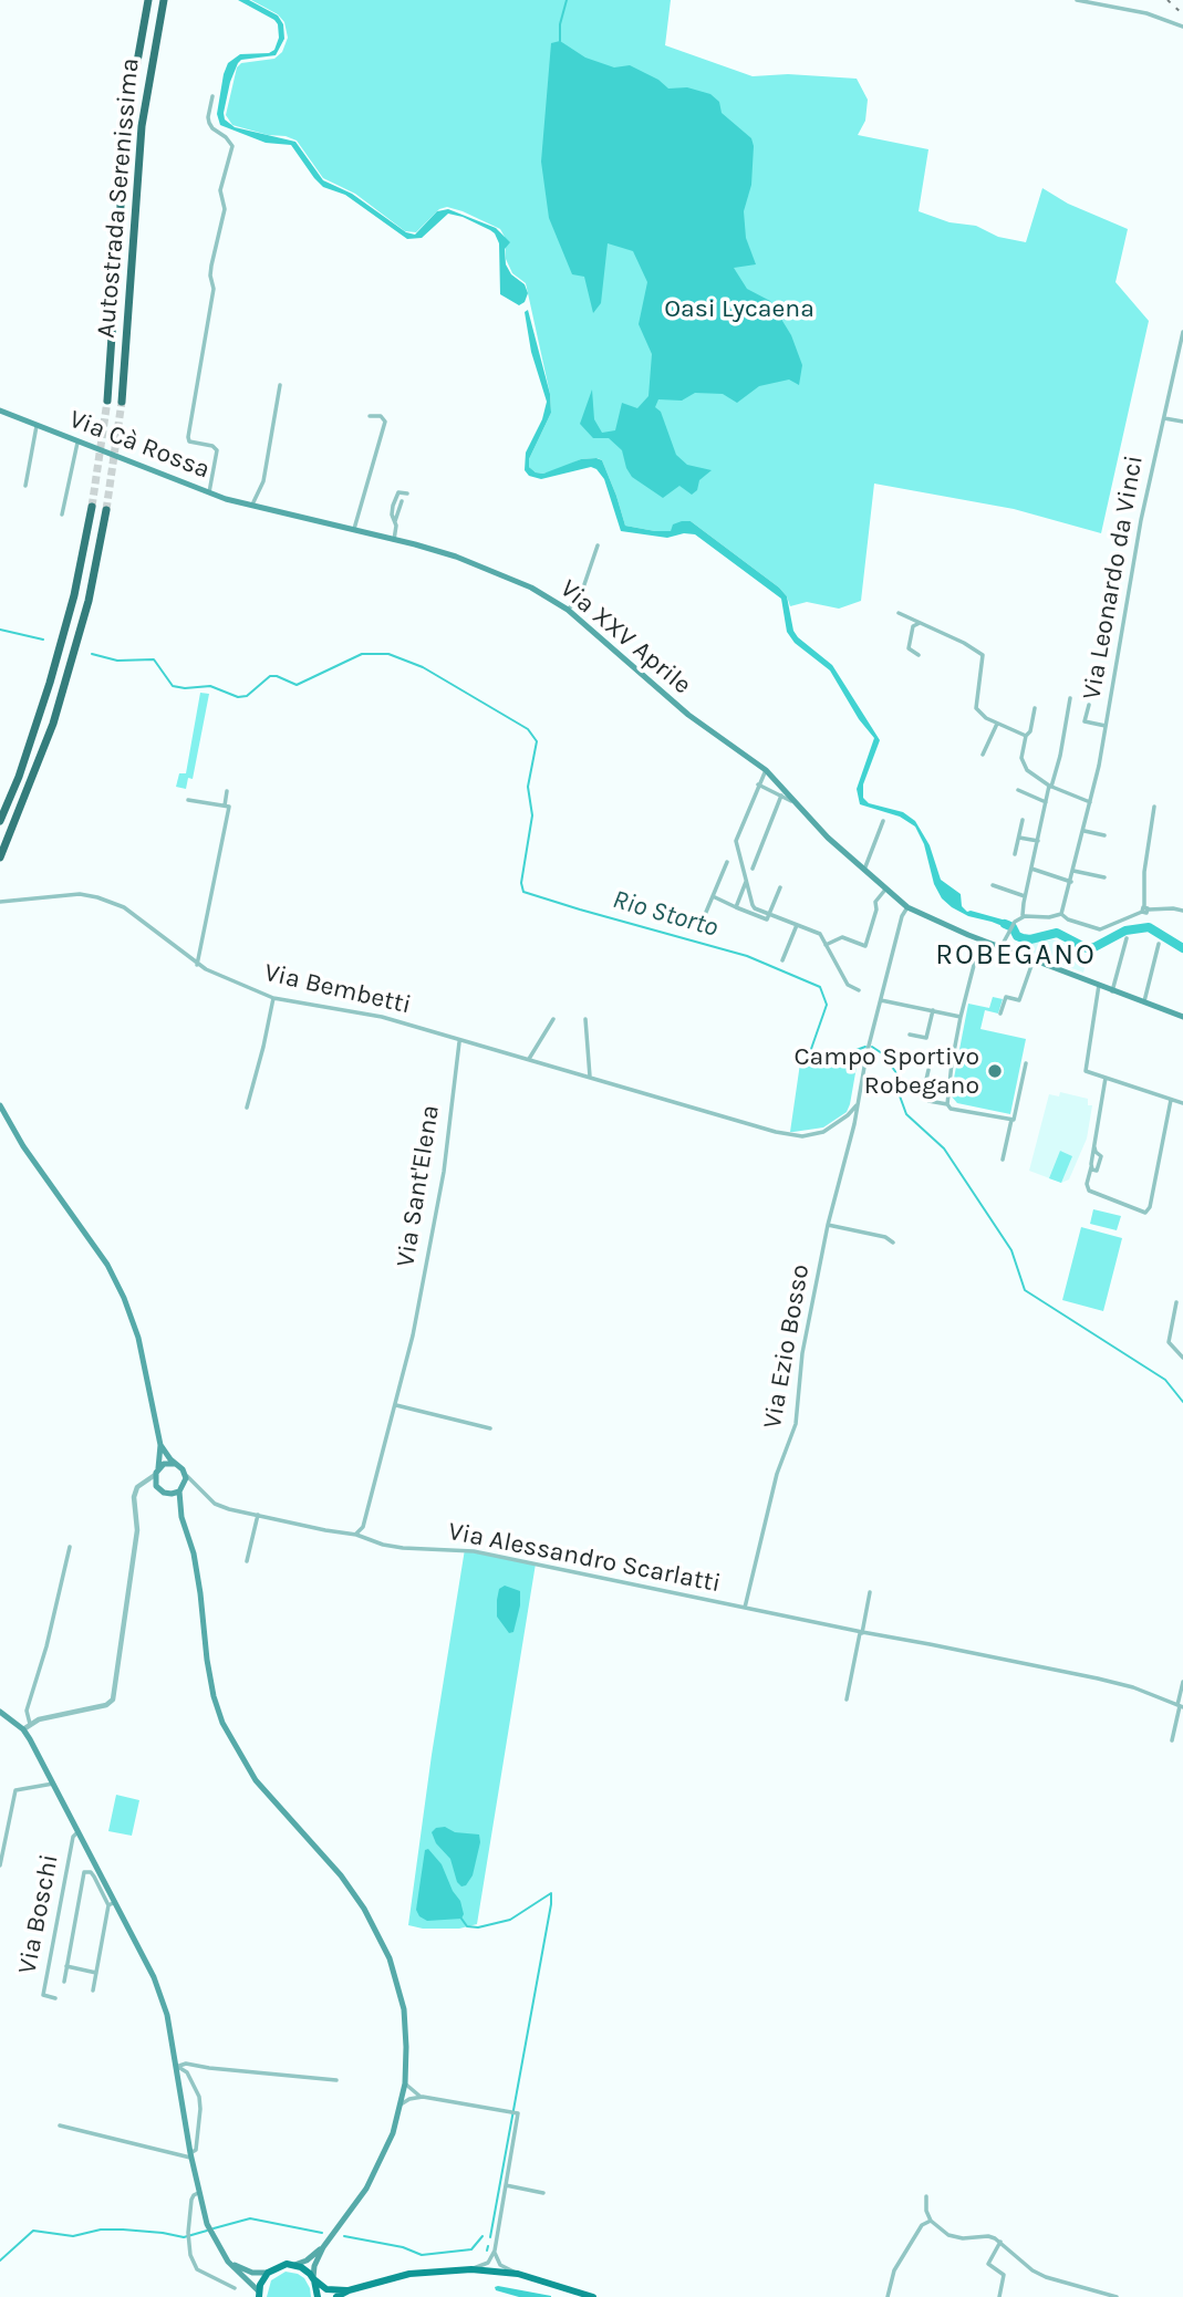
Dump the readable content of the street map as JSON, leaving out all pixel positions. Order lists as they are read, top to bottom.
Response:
{
  "streets": {
    "highway": ["Autostrada Serenissima"],
    "main road": ["Via Cà Rossa", "Via XXV Aprile", "Via Boschi"],
    "street": [
      "Via Leonardo da Vinci",
      "Via Bembetti",
      "Via Sant'Elena",
      "Via Ezio Bosso",
      "Via Alessandro Scarlatti"
    ]
  },
  "crossings": [
    ["Via Cà Rossa", "Via XXV Aprile"],
    ["Via Bembetti", "Via Sant'Elena"],
    ["Via Sant'Elena", "Via Alessandro Scarlatti"],
    ["Via Ezio Bosso", "Via Alessandro Scarlatti"]
  ],
  "districts": ["ROBEGANO"],
  "water": ["Rio Storto"],
  "parks": ["Oasi Lycaena"],
  "places": ["Campo Sportivo Robegano"]
}
